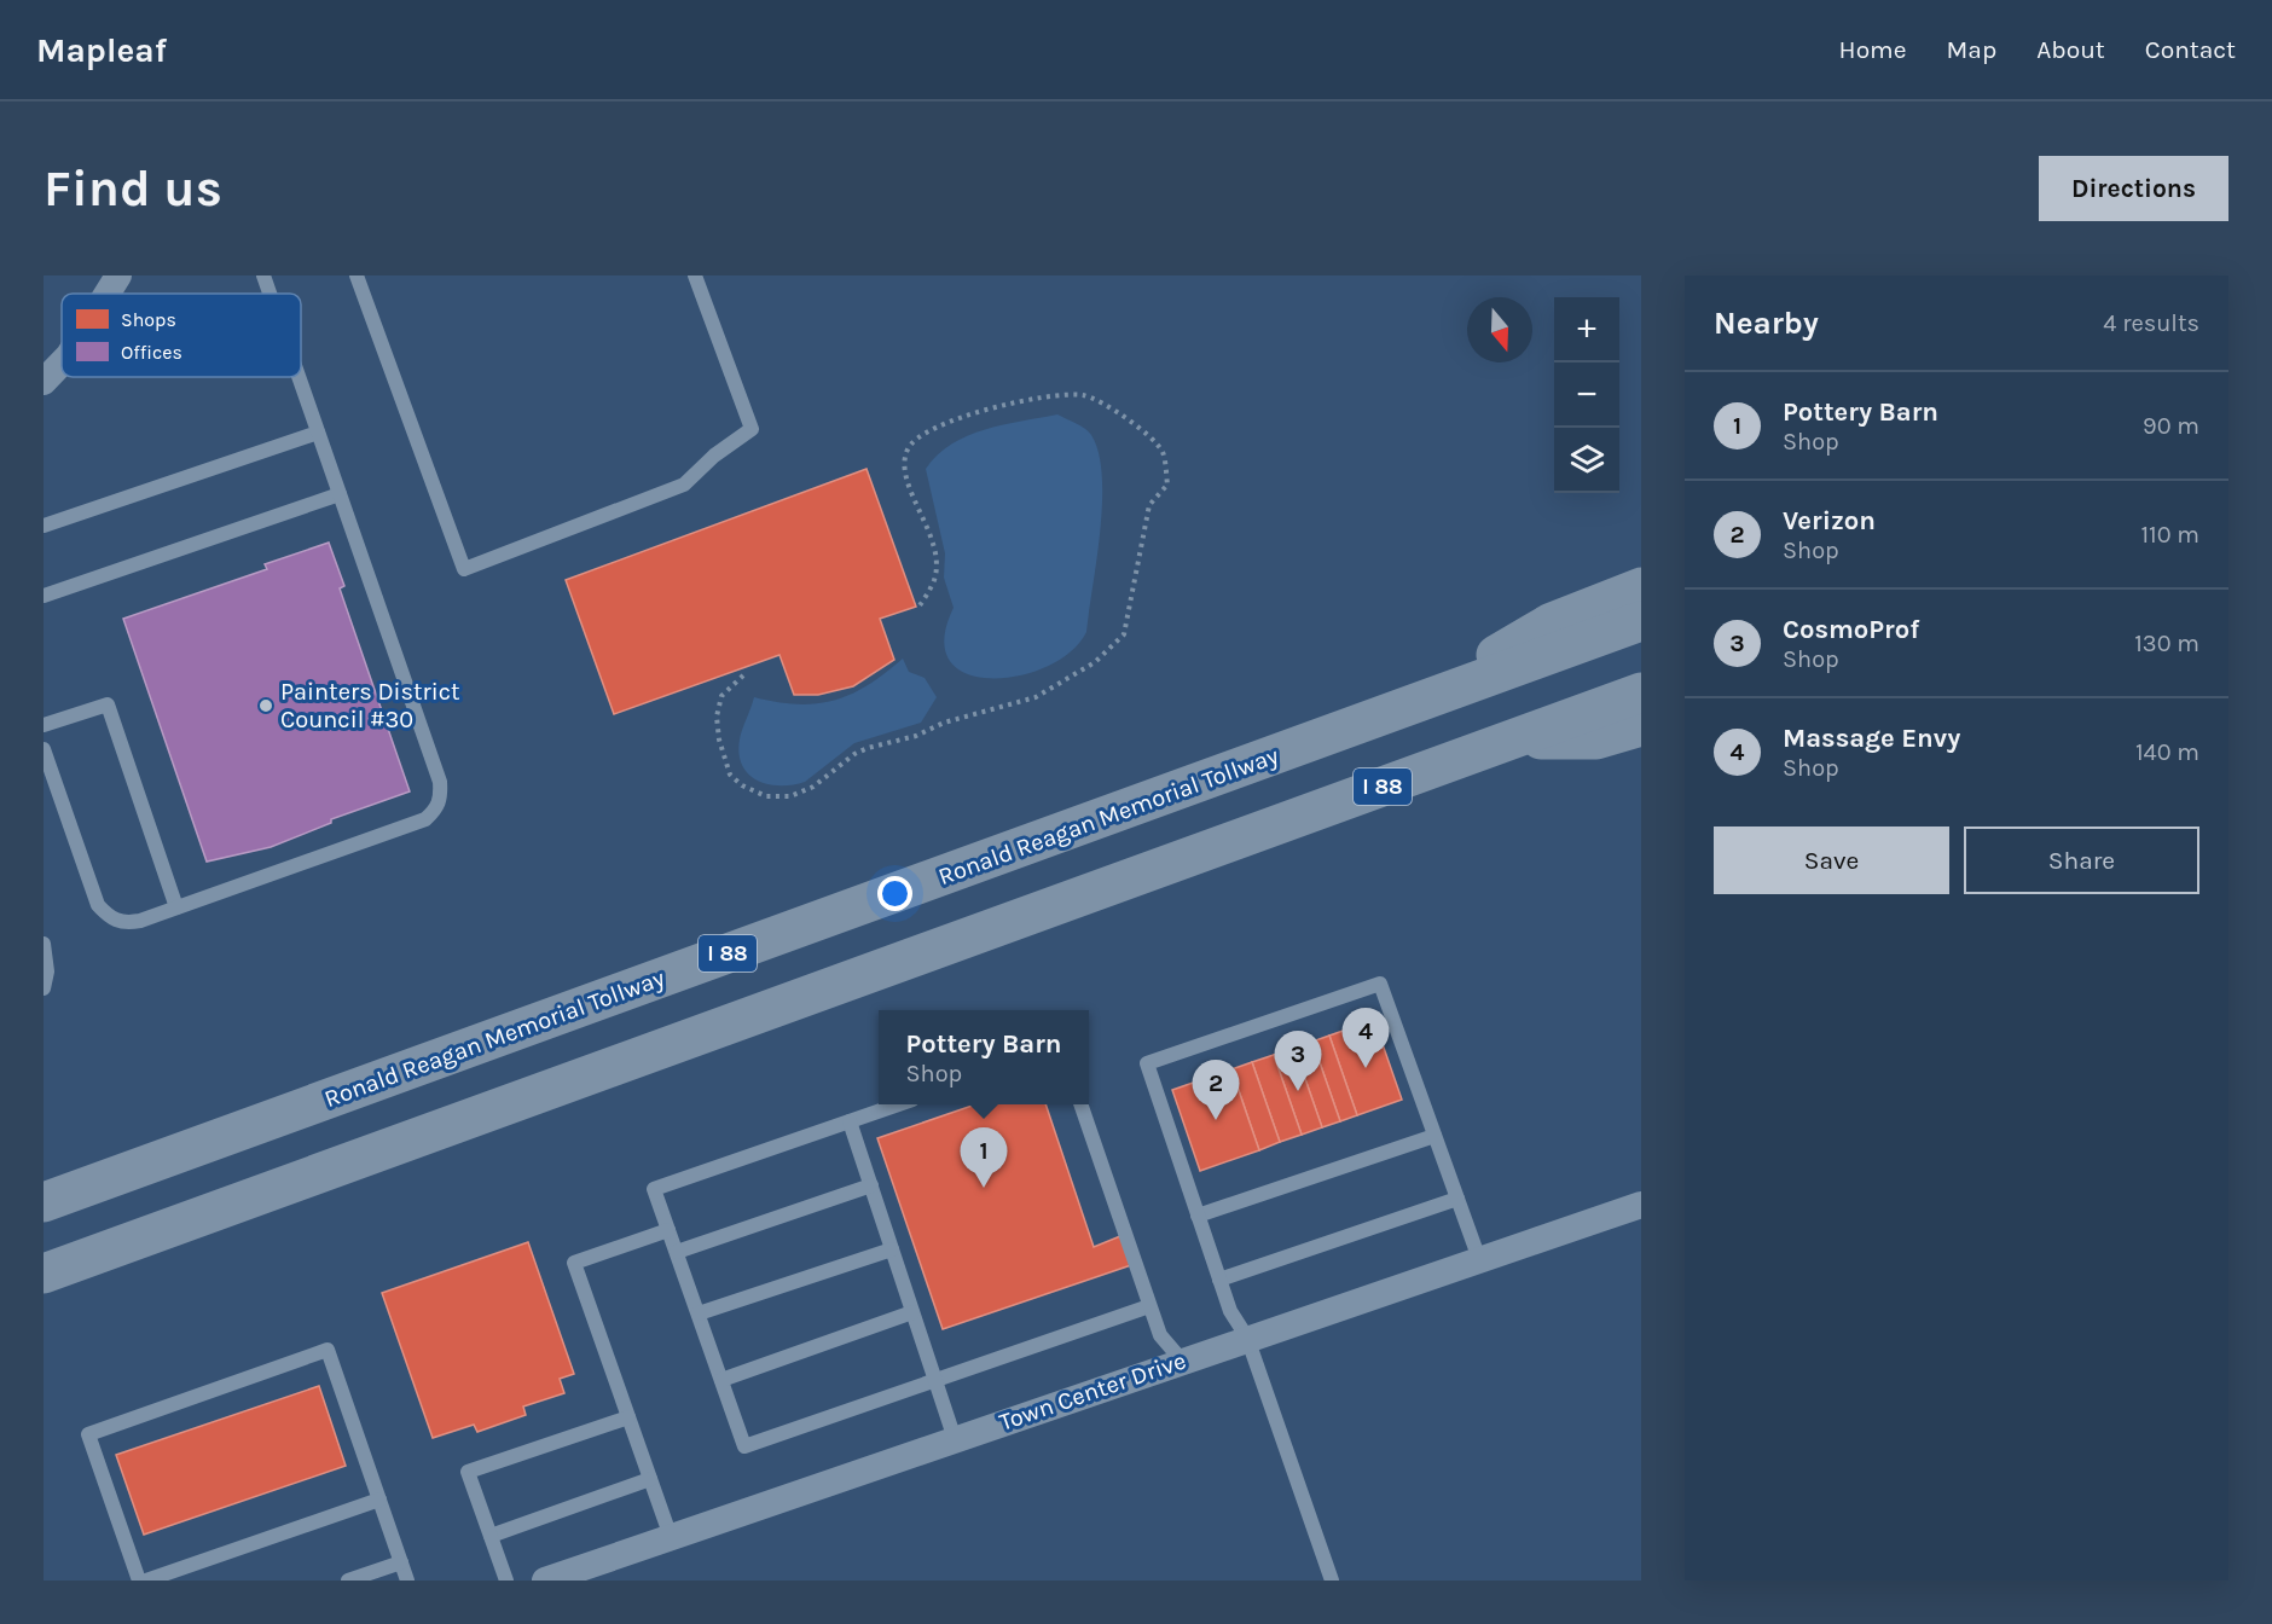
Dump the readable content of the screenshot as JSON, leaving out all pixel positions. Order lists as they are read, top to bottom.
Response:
{
  "streets": {
    "highway": ["I 88", "Ronald Reagan Memorial Tollway"],
    "street": ["Town Center Drive"]
  },
  "places": ["Painters District Council #30"],
  "legend": ["Shops", "Offices"],
  "north": "bottom",
  "page": {
    "header": "Mapleaf",
    "nav": [
      "Home",
      "Map",
      "About",
      "Contact"
    ],
    "buttons": [
      "Directions",
      ["Save", "Share"]
    ],
    "title": "Find us",
    "heading": ["Nearby", "4 results"],
    "map_buttons": ["+", "−"],
    "list": [
      {
        "mark": "1",
        "name": "Pottery Barn",
        "note": "Shop",
        "value": "90 m"
      },
      {
        "mark": "2",
        "name": "Verizon",
        "note": "Shop",
        "value": "110 m"
      },
      {
        "mark": "3",
        "name": "CosmoProf",
        "note": "Shop",
        "value": "130 m"
      },
      {
        "mark": "4",
        "name": "Massage Envy",
        "note": "Shop",
        "value": "140 m"
      }
    ],
    "pins": [
      "4",
      "3",
      "2",
      "1"
    ],
    "popup": ["Pottery Barn", "Shop"]
  }
}
